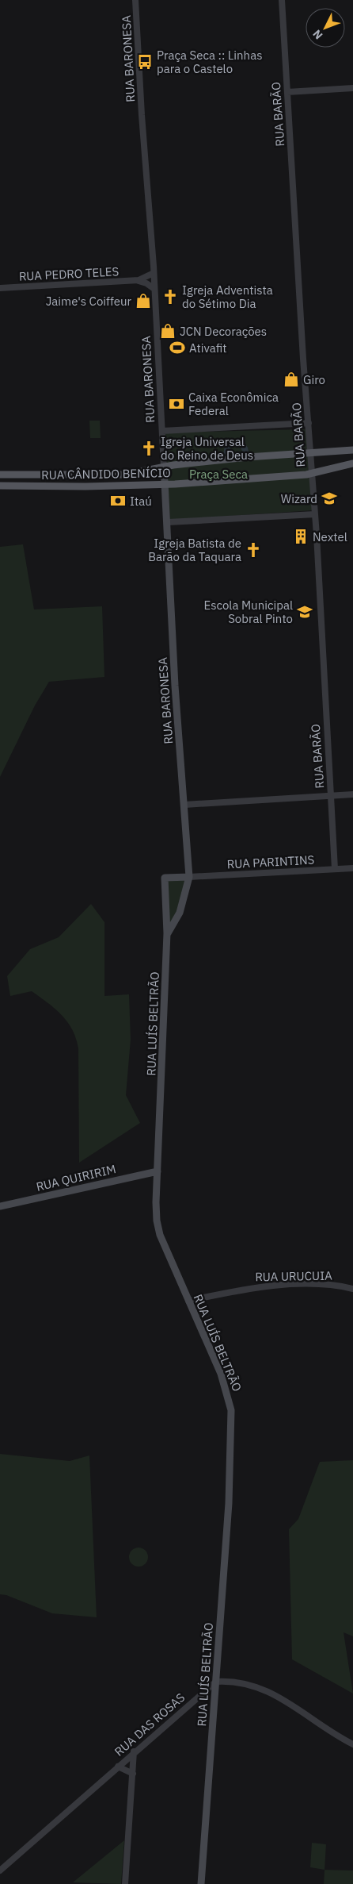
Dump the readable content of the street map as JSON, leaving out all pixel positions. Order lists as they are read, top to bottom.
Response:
{
  "streets": {
    "main road": [
      "RUA BARONESA",
      "RUA CÂNDIDO BENÍCIO",
      "RUA LUÍS BELTRÃO",
      "RUA QUIRIRIM"
    ],
    "street": [
      "RUA BARÃO",
      "RUA PEDRO TELES",
      "RUA PARINTINS",
      "RUA URUCUIA",
      "RUA DAS ROSAS"
    ]
  },
  "crossings": [
    ["RUA BARONESA", "RUA PEDRO TELES"],
    ["RUA BARONESA", "RUA CÂNDIDO BENÍCIO"],
    ["RUA BARONESA", "RUA PARINTINS"],
    ["RUA BARONESA", "RUA LUÍS BELTRÃO"],
    ["RUA BARÃO", "RUA CÂNDIDO BENÍCIO"],
    ["RUA BARÃO", "RUA PARINTINS"],
    ["RUA PARINTINS", "RUA LUÍS BELTRÃO"],
    ["RUA LUÍS BELTRÃO", "RUA QUIRIRIM"],
    ["RUA LUÍS BELTRÃO", "RUA URUCUIA"],
    ["RUA LUÍS BELTRÃO", "RUA DAS ROSAS"]
  ],
  "parks": ["Praça Seca"],
  "places": {
    "bus stop": ["Praça Seca :: Linhas para o Castelo"],
    "church": ["Igreja Adventista do Sétimo Dia", "Igreja Universal do Reino de Deus", "Igreja Batista de Barão da Taquara"],
    "shop": ["Jaime's Coiffeur", "JCN Decorações", "Giro"],
    "sports": ["Ativafit"],
    "bank": ["Caixa Econômica Federal", "Itaú"],
    "school or university": ["Wizard", "Escola Municipal Sobral Pinto"],
    "building": ["Nextel"]
  },
  "north": "bottom left"
}
